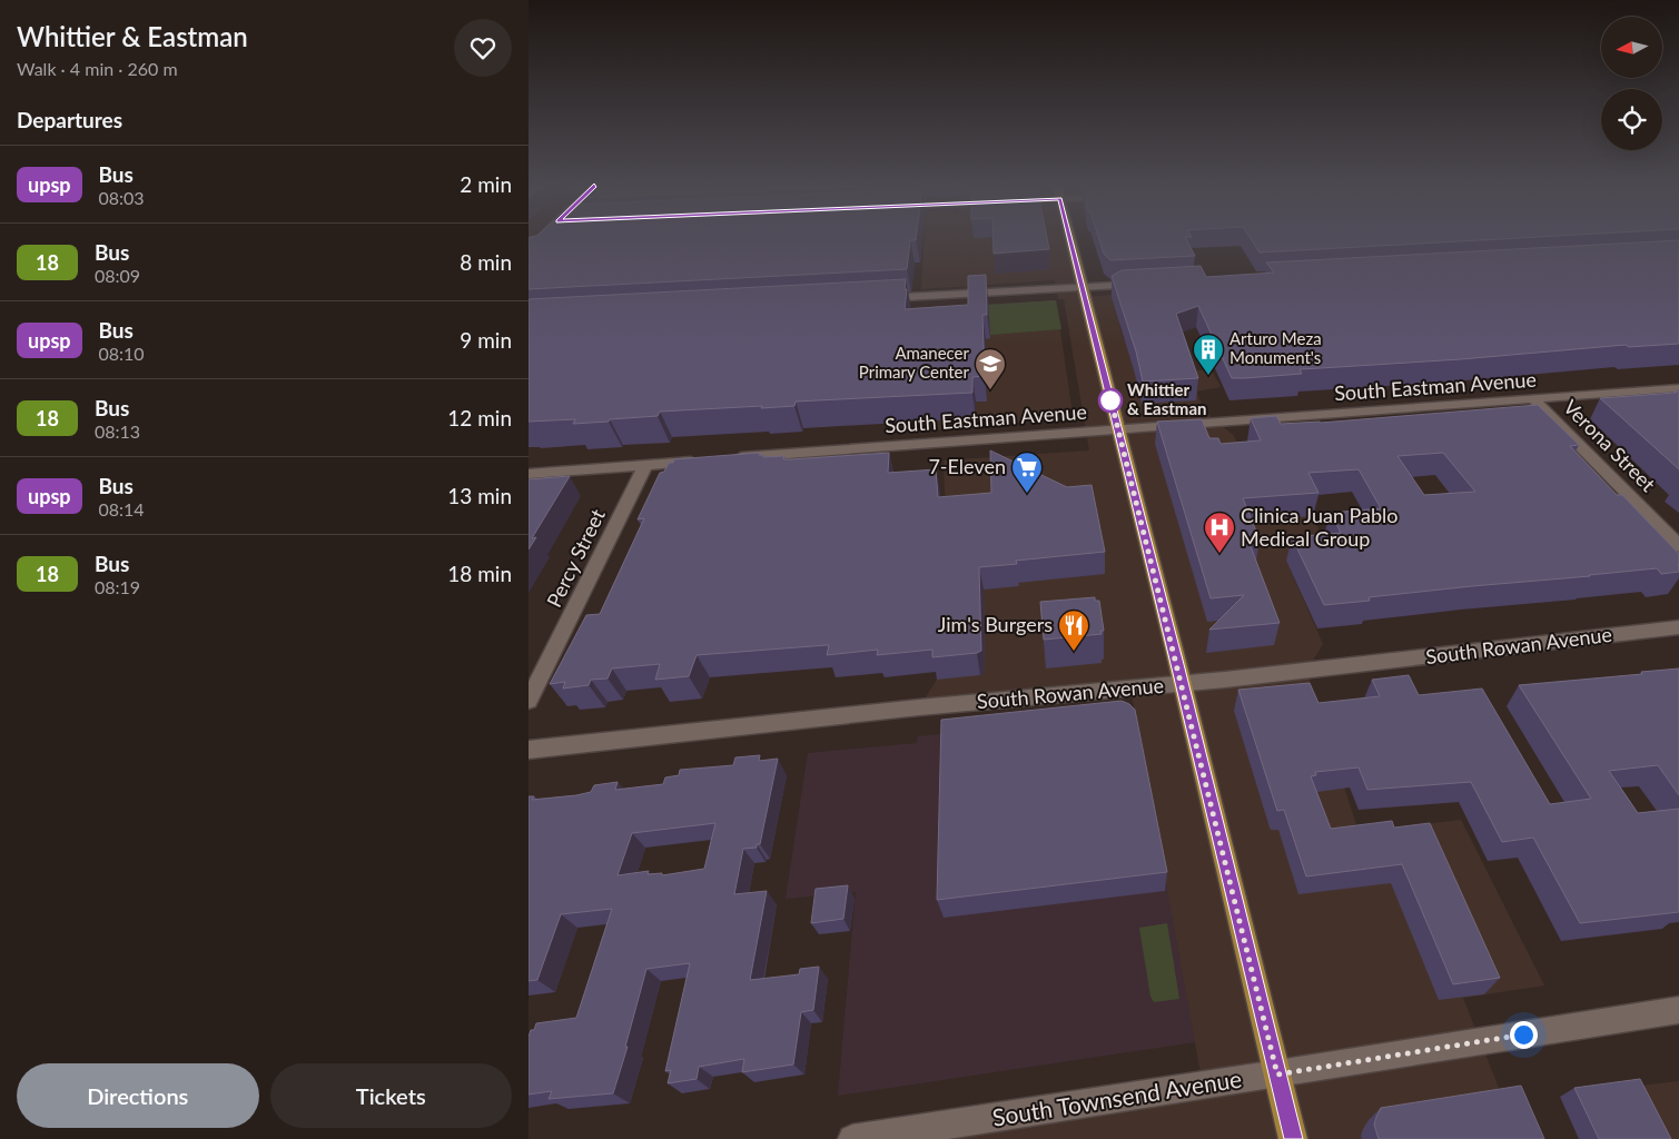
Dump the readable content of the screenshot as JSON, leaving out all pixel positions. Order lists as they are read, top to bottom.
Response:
{
  "streets": {
    "street": [
      "South Eastman Avenue",
      "Verona Street",
      "Percy Street",
      "South Rowan Avenue",
      "South Townsend Avenue"
    ]
  },
  "crossings": [
    ["South Eastman Avenue", "Verona Street"]
  ],
  "places": {
    "building": ["Arturo Meza Monument's"],
    "school or university": ["Amanecer Primary Center"],
    "other": ["Whittier & Eastman"],
    "supermarket": ["7-Eleven"],
    "hospital": ["Clinica Juan Pablo Medical Group"],
    "restaurant": ["Jim's Burgers"]
  },
  "lines": ["bus line upsp"],
  "north": "left",
  "page": {
    "heading": [
      ["Whittier & Eastman", "Walk · 4 min · 260 m"],
      "Departures"
    ],
    "list": [
      {
        "mark": "upsp",
        "name": "Bus",
        "note": "08:03",
        "value": "2 min"
      },
      {
        "mark": "18",
        "name": "Bus",
        "note": "08:09",
        "value": "8 min"
      },
      {
        "mark": "upsp",
        "name": "Bus",
        "note": "08:10",
        "value": "9 min"
      },
      {
        "mark": "18",
        "name": "Bus",
        "note": "08:13",
        "value": "12 min"
      },
      {
        "mark": "upsp",
        "name": "Bus",
        "note": "08:14",
        "value": "13 min"
      },
      {
        "mark": "18",
        "name": "Bus",
        "note": "08:19",
        "value": "18 min"
      }
    ],
    "buttons": ["Directions", "Tickets"]
  }
}
